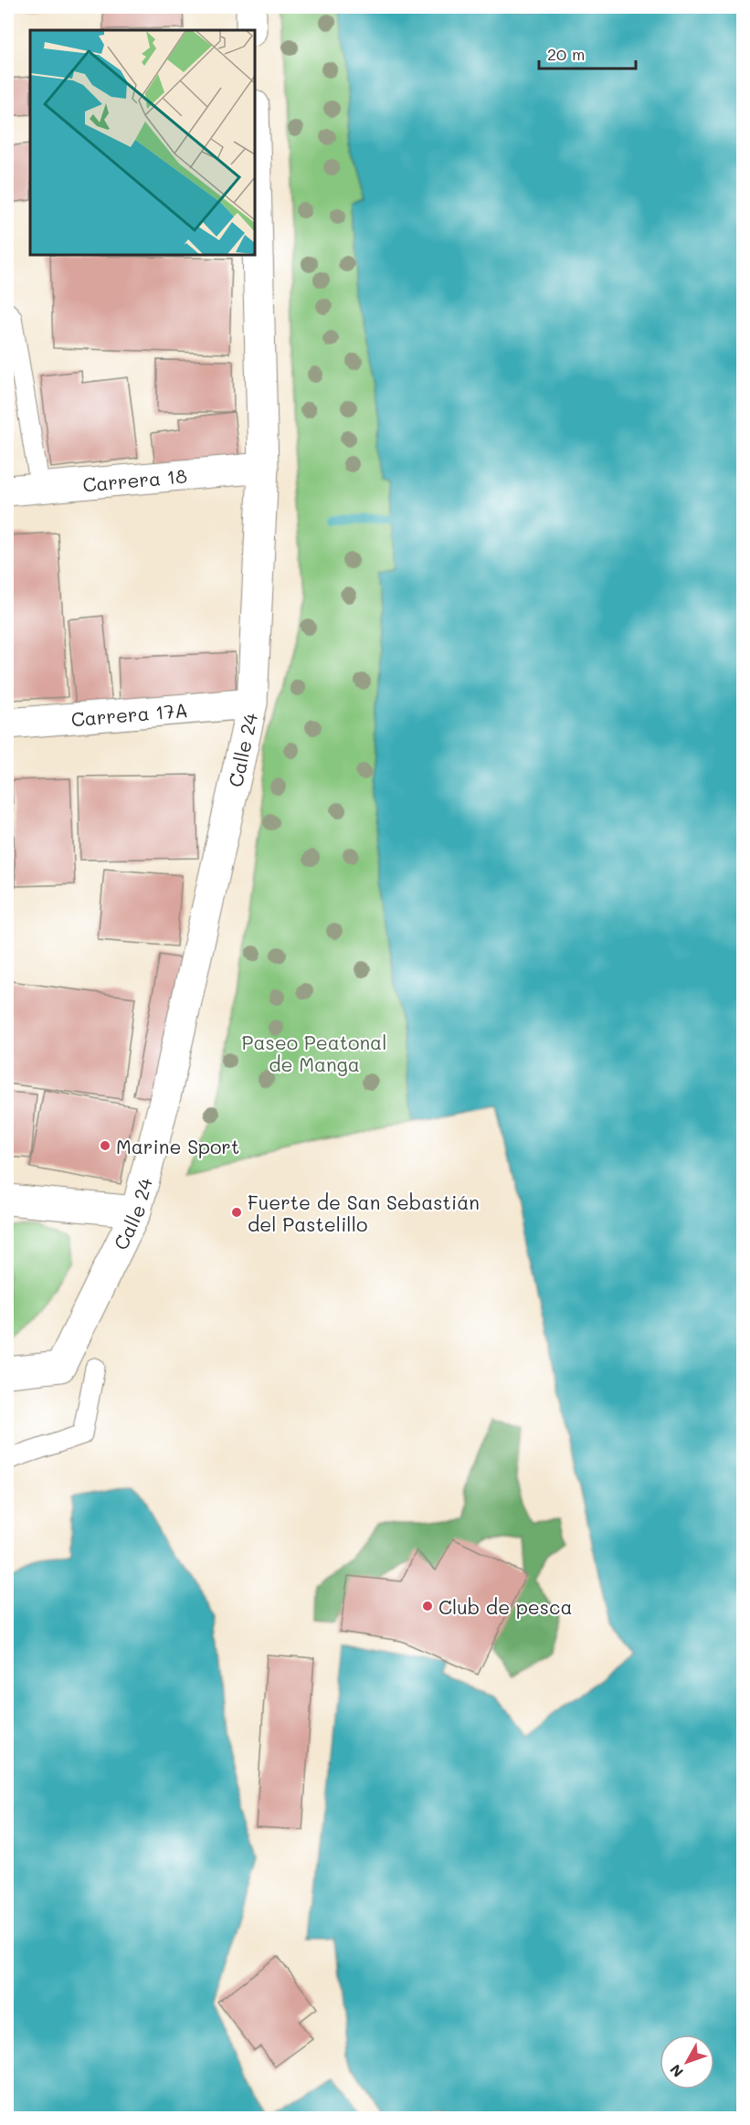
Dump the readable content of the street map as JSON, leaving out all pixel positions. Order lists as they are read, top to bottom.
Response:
{
  "streets": {
    "street": ["Carrera 18", "Carrera 17A", "Calle 24"]
  },
  "crossings": [
    ["Carrera 18", "Calle 24"],
    ["Carrera 17A", "Calle 24"]
  ],
  "parks": ["Paseo Peatonal de Manga"],
  "places": ["Marine Sport", "Fuerte de San Sebastián del Pastelillo", "Club de pesca"],
  "scale_bar": "20 m",
  "north": "bottom left"
}
